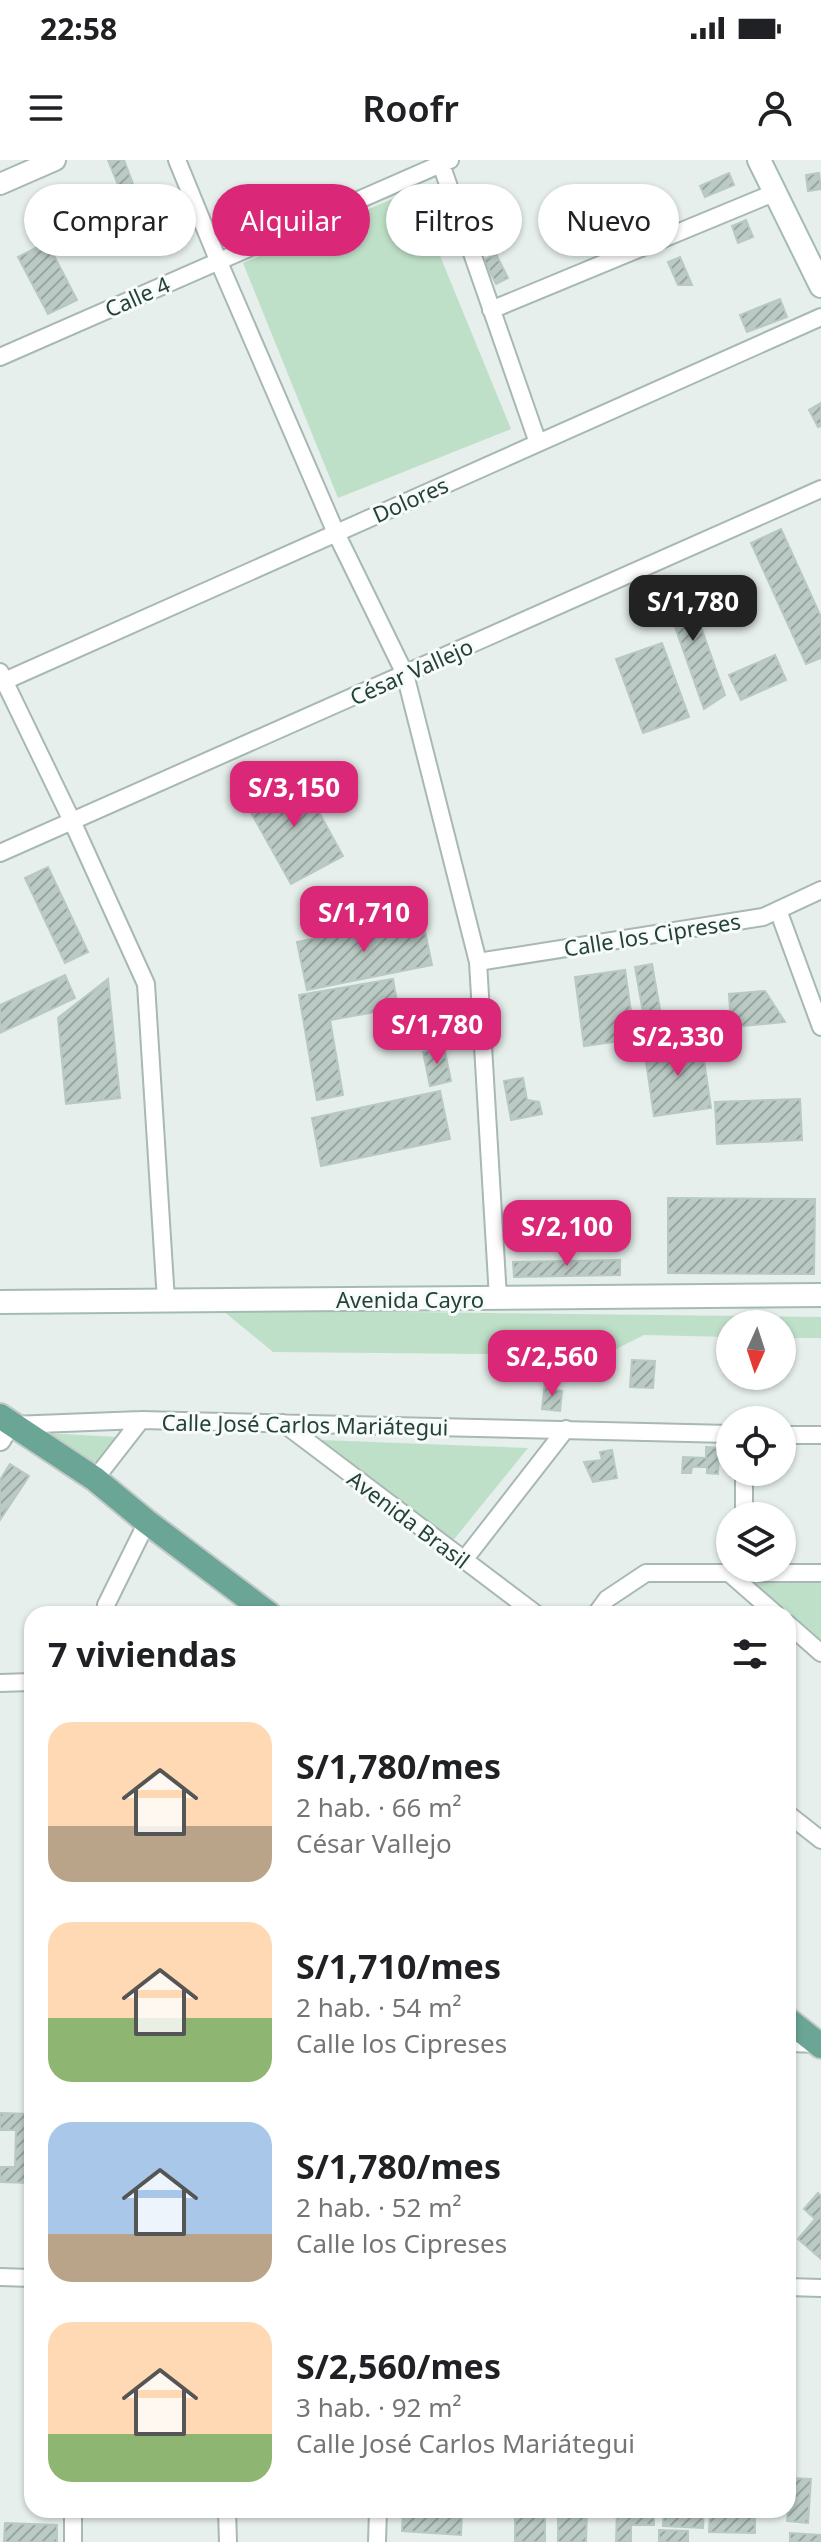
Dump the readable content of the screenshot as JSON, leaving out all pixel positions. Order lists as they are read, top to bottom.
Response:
{
  "streets": {
    "main road": ["Avenida Cayro"],
    "street": [
      "Calle 4",
      "Dolores",
      "César Vallejo",
      "Calle los Cipreses",
      "Calle José Carlos Mariátegui",
      "Avenida Brasil"
    ]
  },
  "crossings": [
    ["Calle José Carlos Mariátegui", "Avenida Brasil"]
  ],
  "north": "bottom",
  "page": {
    "status": "22:58",
    "header": "Roofr",
    "chip": [
      "Comprar",
      "Alquilar",
      "Filtros",
      "Nuevo"
    ],
    "price": [
      "S/1,780",
      "S/3,150",
      "S/1,710",
      "S/1,780",
      "S/2,330",
      "S/2,100",
      "S/2,560"
    ],
    "heading": "7 viviendas",
    "list": [
      {
        "name": "S/1,780/mes",
        "note": "2 hab. · 66 m² · César Vallejo"
      },
      {
        "name": "S/1,710/mes",
        "note": "2 hab. · 54 m² · Calle los Cipreses"
      },
      {
        "name": "S/1,780/mes",
        "note": "2 hab. · 52 m² · Calle los Cipreses"
      },
      {
        "name": "S/2,560/mes",
        "note": "3 hab. · 92 m² · Calle José Carlos Mariátegui"
      }
    ]
  }
}
